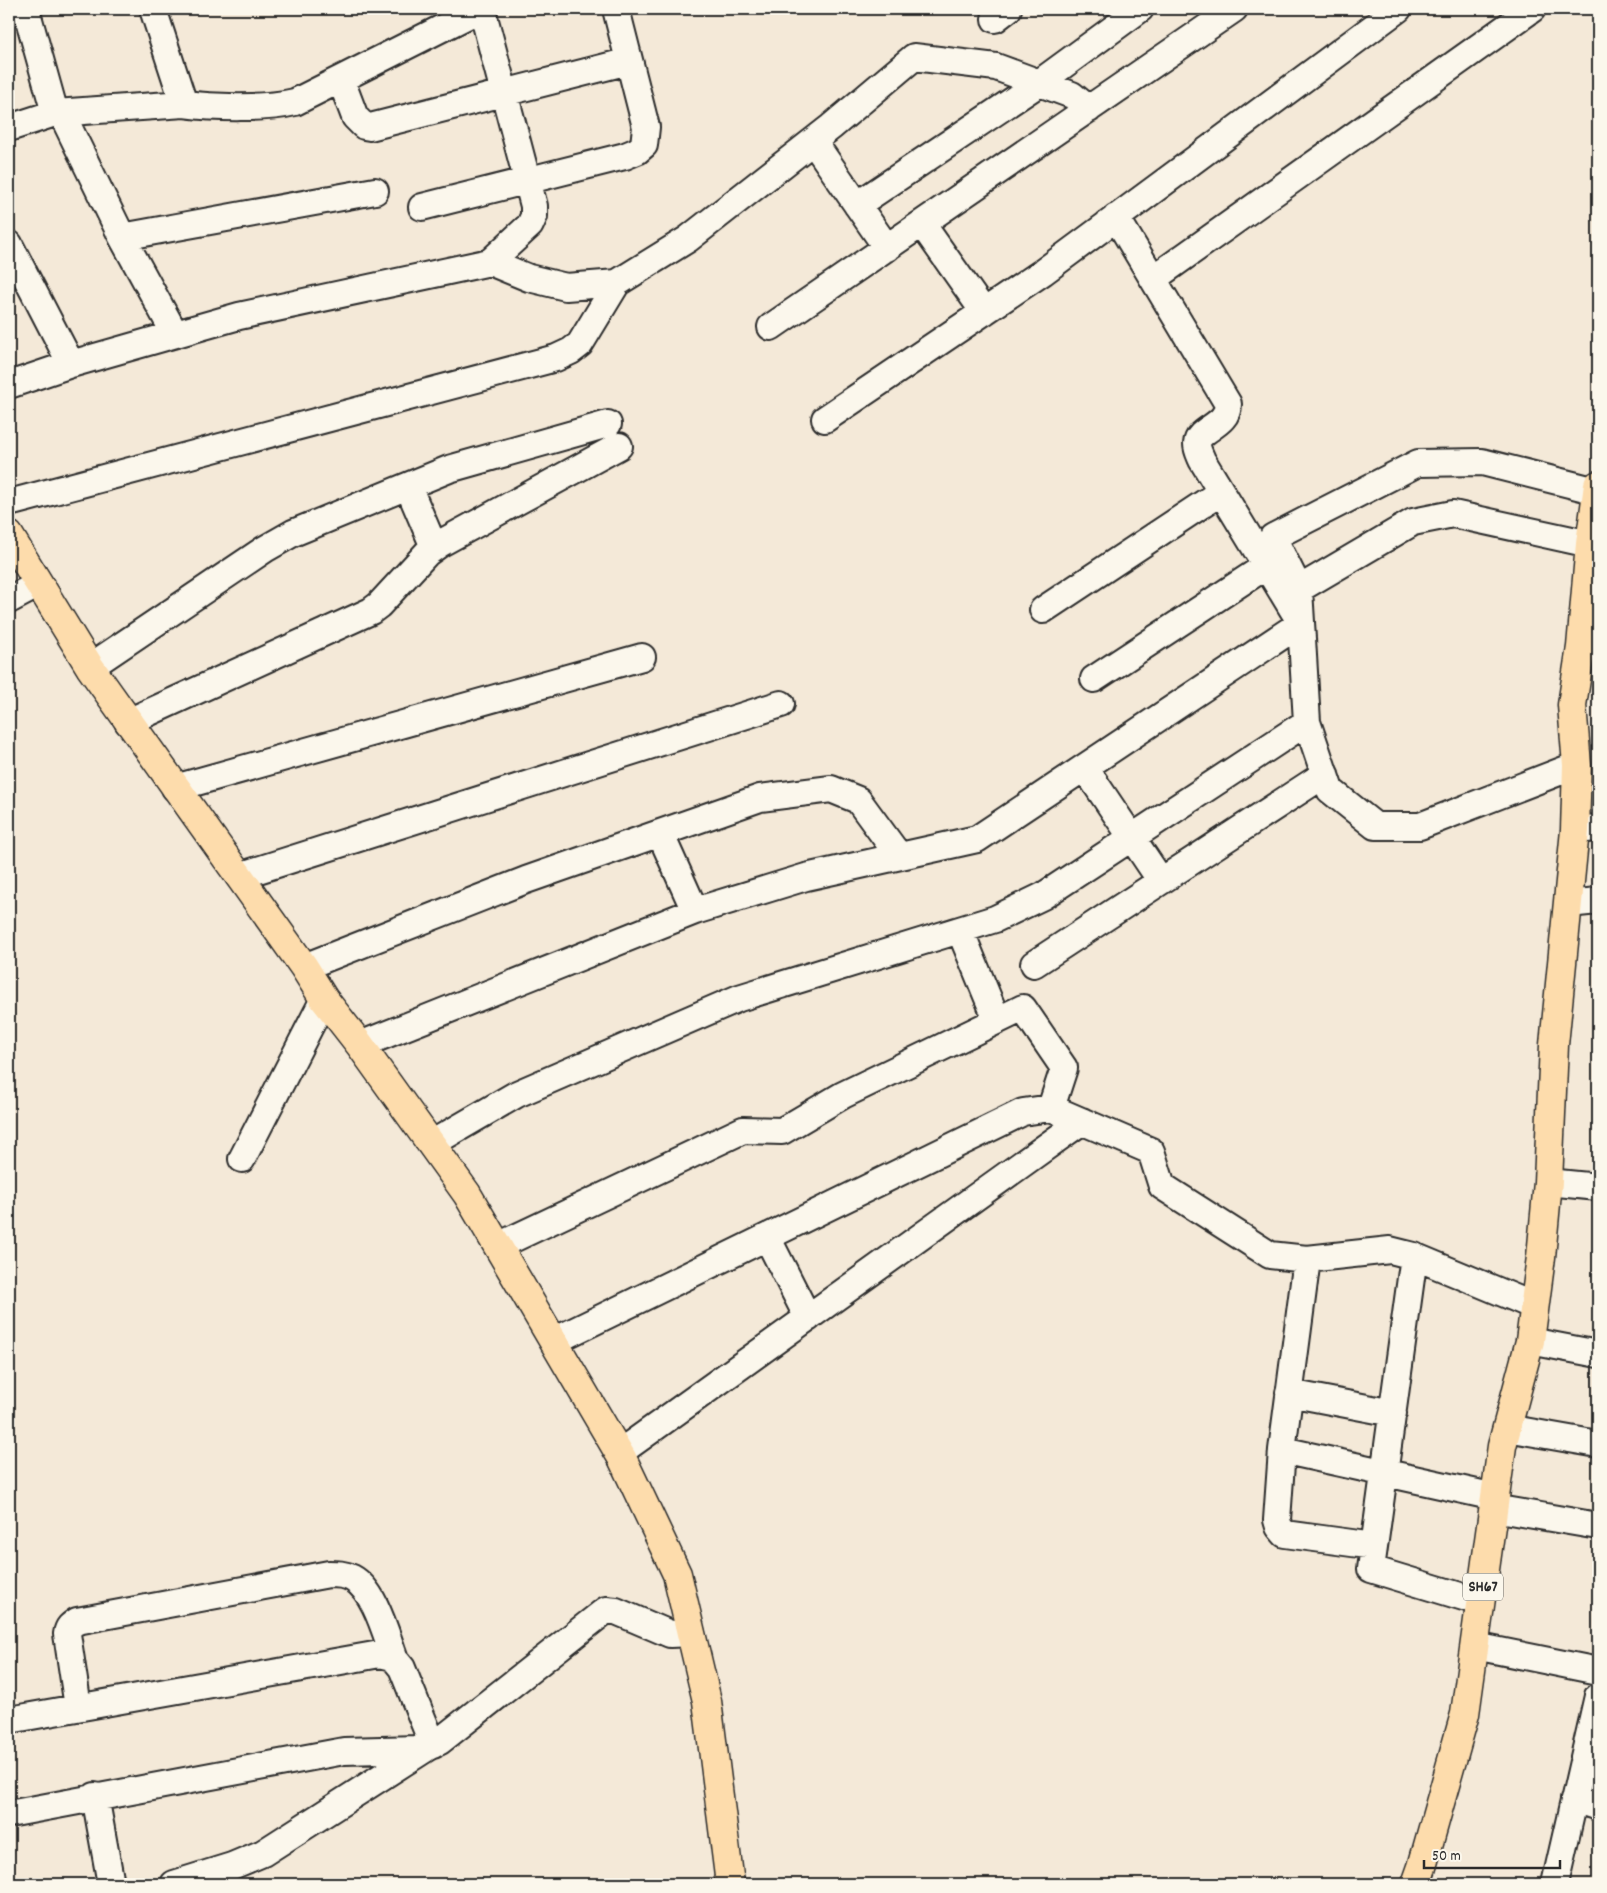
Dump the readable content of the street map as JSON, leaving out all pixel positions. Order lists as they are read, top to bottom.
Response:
{
  "streets": {
    "main road": ["SH67"]
  },
  "scale_bar": "50 m"
}
